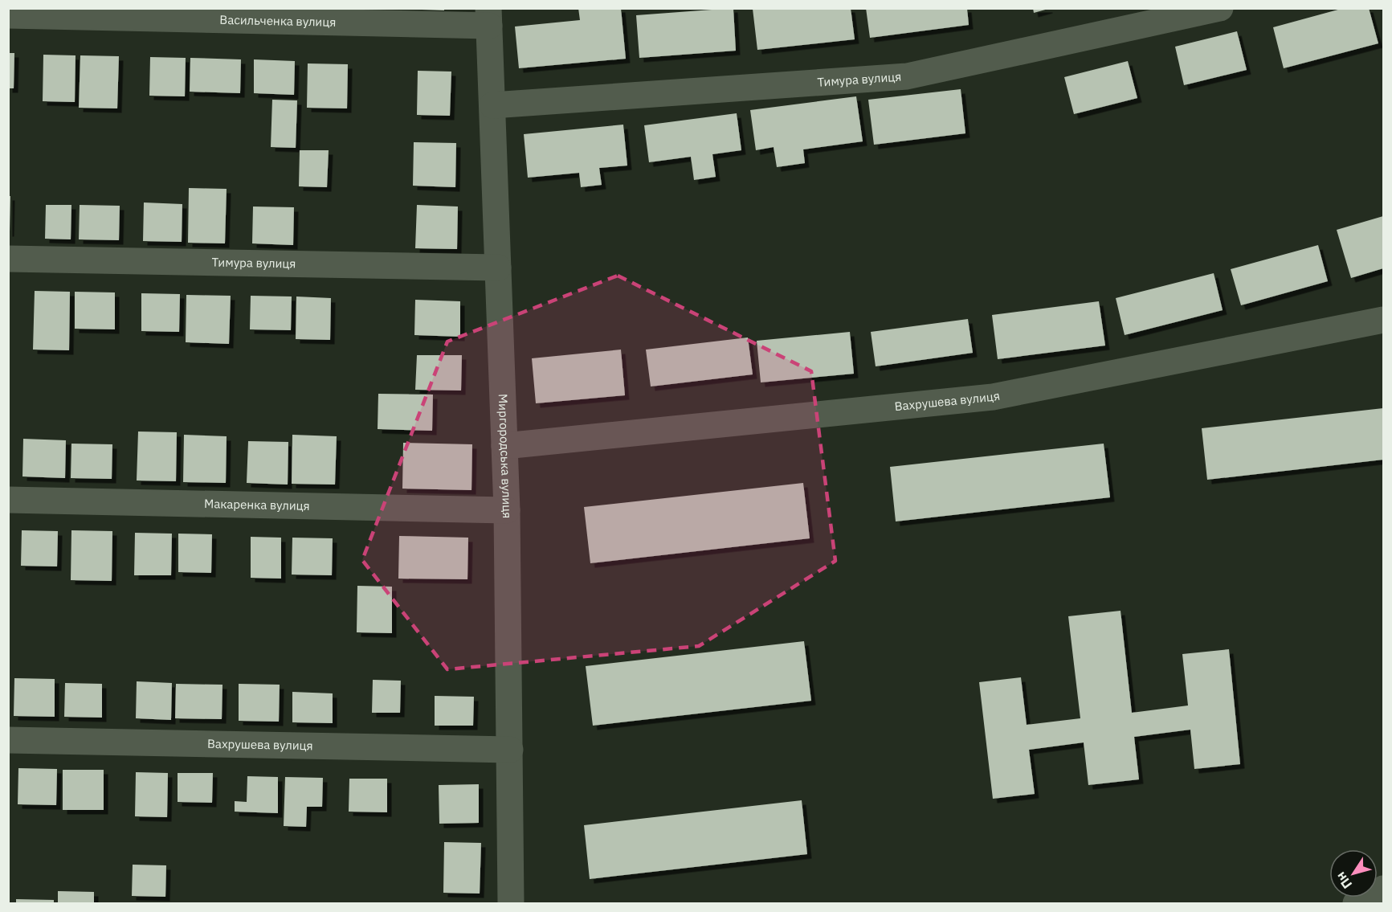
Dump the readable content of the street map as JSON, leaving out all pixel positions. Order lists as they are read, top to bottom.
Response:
{
  "streets": {
    "street": [
      "Васильченка вулиця",
      "Тимура вулиця",
      "Вахрушева вулиця",
      "Миргородська вулиця",
      "Макаренка вулиця"
    ]
  },
  "crossings": [
    ["Васильченка вулиця", "Миргородська вулиця"],
    ["Тимура вулиця", "Миргородська вулиця"],
    ["Вахрушева вулиця", "Миргородська вулиця"],
    ["Миргородська вулиця", "Макаренка вулиця"]
  ],
  "north": "bottom left"
}
